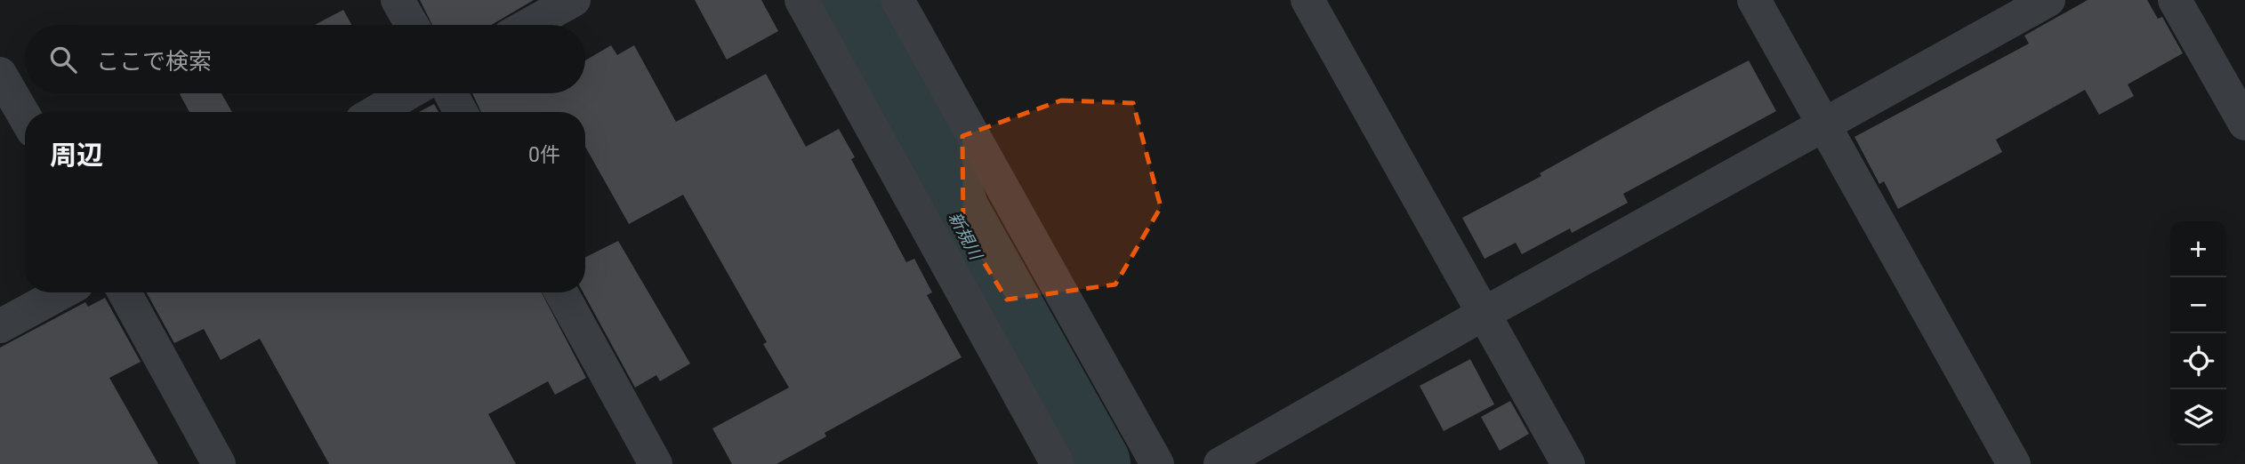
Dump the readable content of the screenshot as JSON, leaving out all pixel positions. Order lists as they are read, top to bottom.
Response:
{
  "water": ["新規川"],
  "page": {
    "search": "ここで検索",
    "heading": ["周辺", "0件"],
    "map_buttons": ["+", "−"]
  }
}
